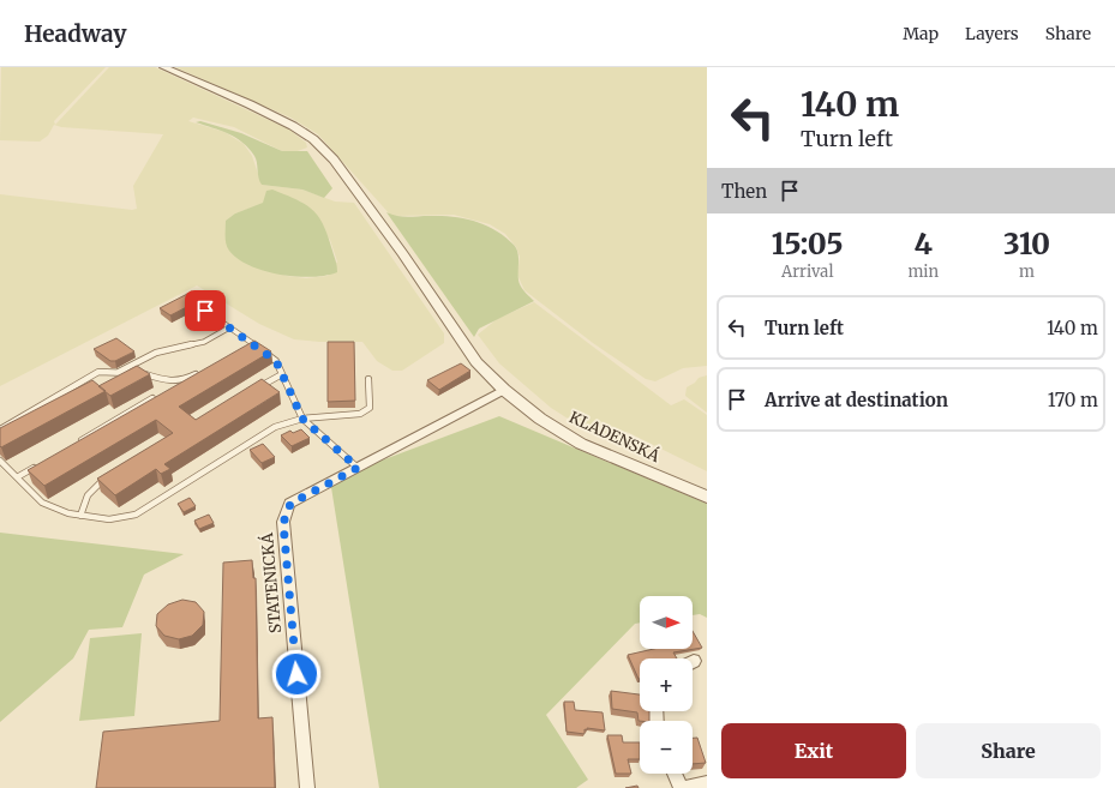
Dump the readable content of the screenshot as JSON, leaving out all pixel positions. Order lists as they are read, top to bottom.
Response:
{
  "streets": {
    "street": ["KLADENSKÁ", "STATENICKÁ"]
  },
  "crossings": [
    ["KLADENSKÁ", "STATENICKÁ"]
  ],
  "north": "right",
  "page": {
    "header": "Headway",
    "nav": ["Map", "Layers", "Share"],
    "turn": ["140 m", "Turn left"],
    "then": "Then",
    "eta": [
      "15:05",
      "Arrival",
      "4",
      "min",
      "310",
      "m"
    ],
    "list": [
      {
        "name": "Turn left",
        "value": "140 m"
      },
      {
        "name": "Arrive at destination",
        "value": "170 m"
      }
    ],
    "map_buttons": ["+", "−"],
    "buttons": ["Exit", "Share"]
  }
}
